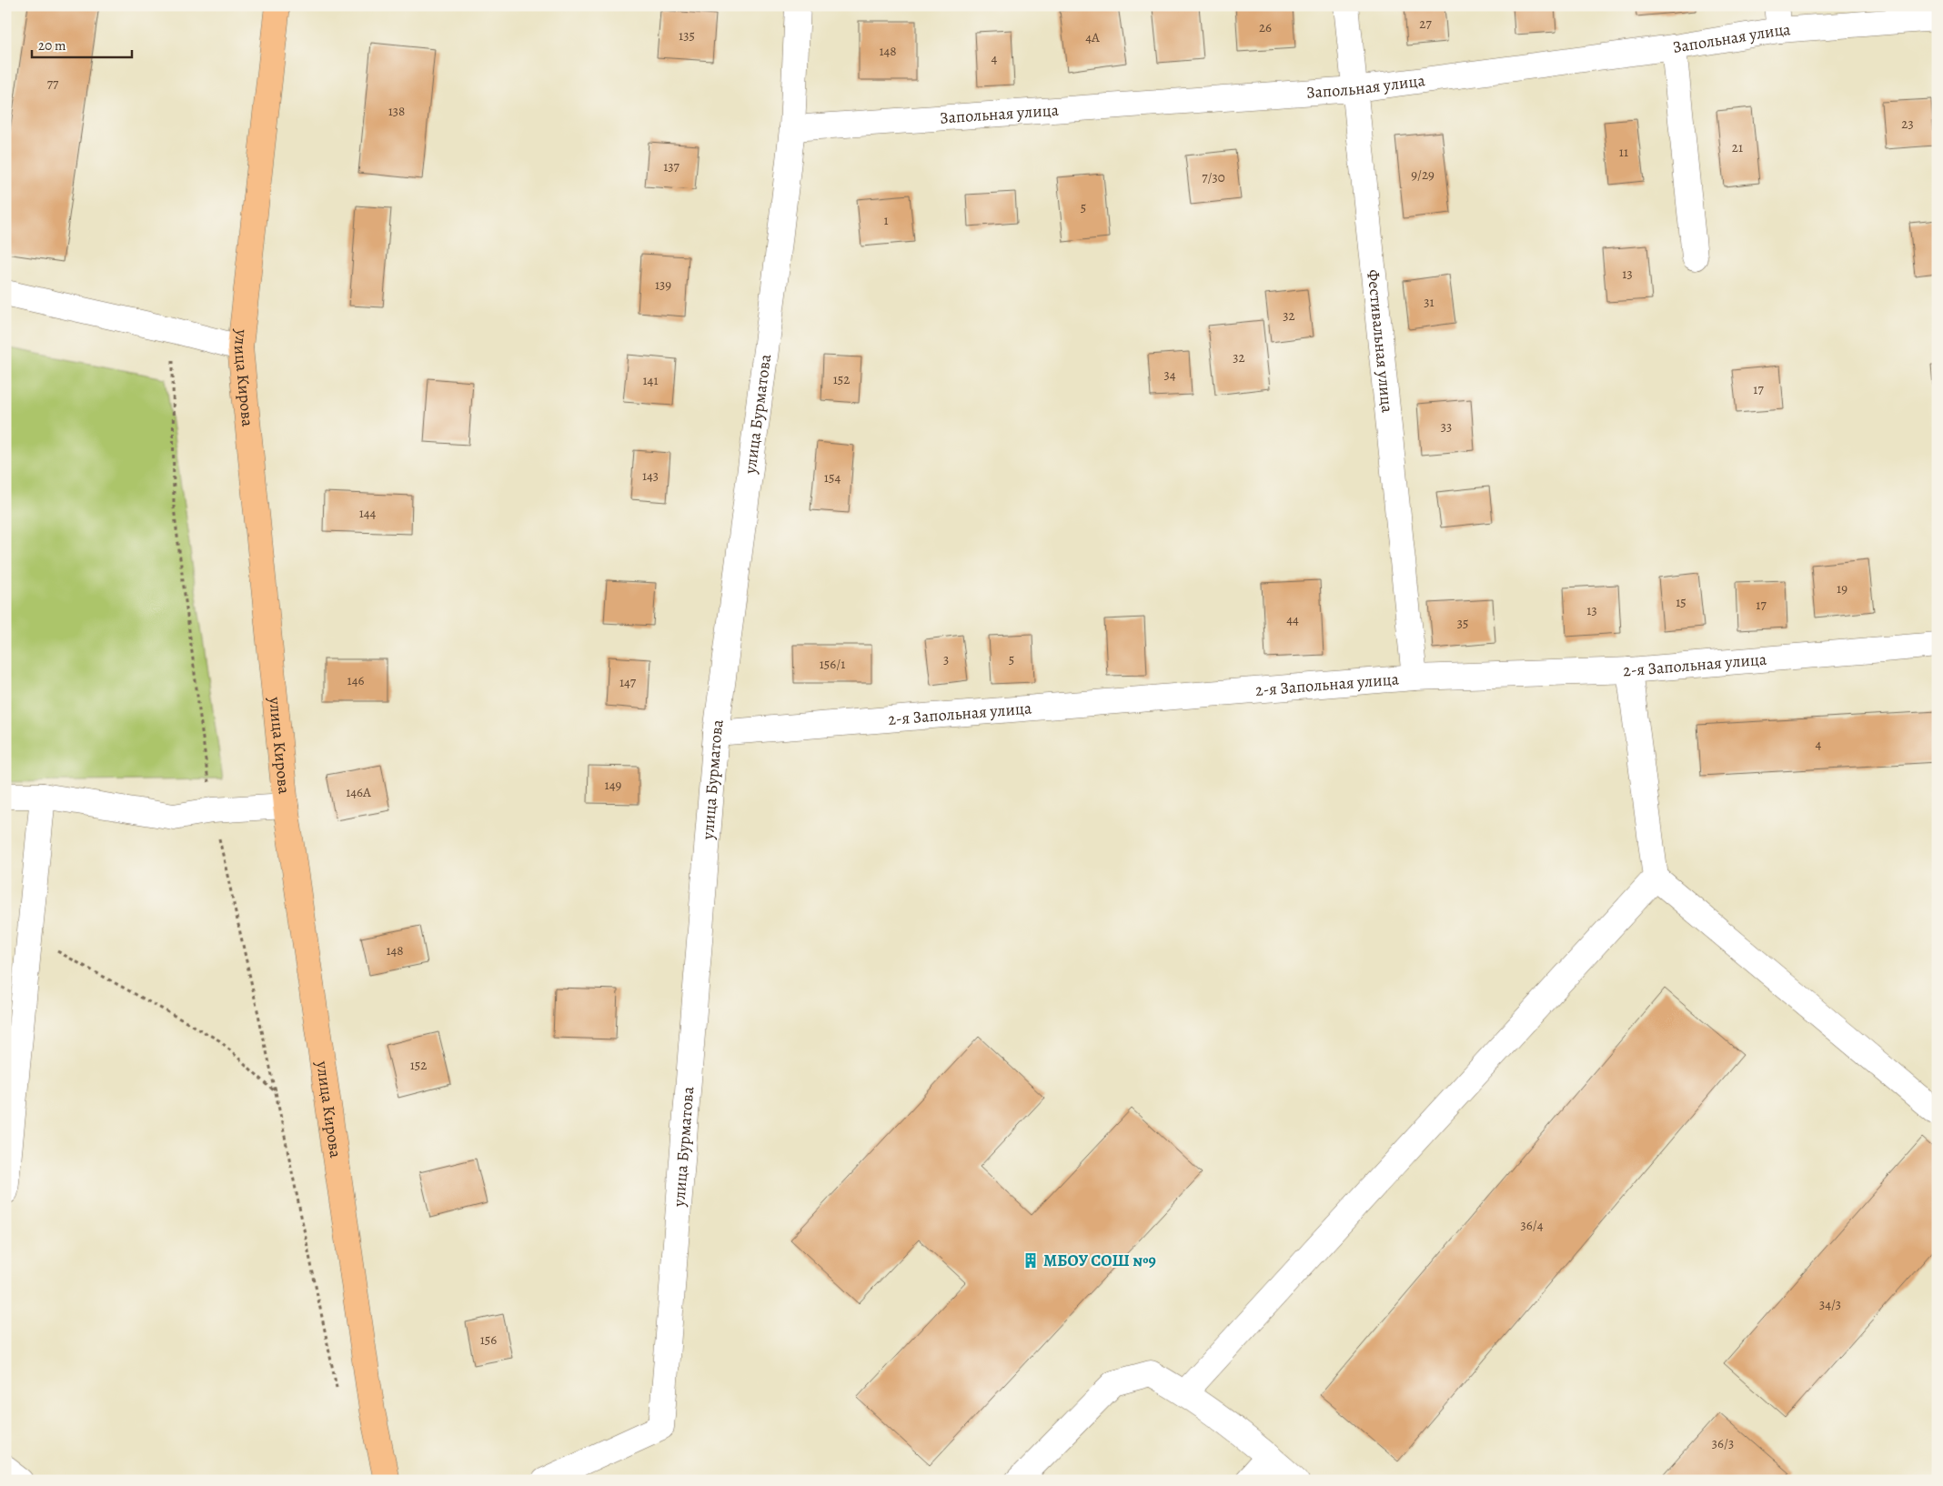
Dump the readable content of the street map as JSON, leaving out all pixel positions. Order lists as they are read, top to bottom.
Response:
{
  "streets": {
    "main road": ["улица Кирова"],
    "street": [
      "Запольная улица",
      "Фестивальная улица",
      "улица Бурматова",
      "2-я Запольная улица"
    ]
  },
  "crossings": [
    ["Запольная улица", "Фестивальная улица"],
    ["Запольная улица", "улица Бурматова"],
    ["Фестивальная улица", "2-я Запольная улица"],
    ["улица Бурматова", "2-я Запольная улица"]
  ],
  "places": {
    "building": ["МБОУ СОШ №9"]
  },
  "house_numbers": [
    "27",
    "26",
    "135",
    "4А",
    "148",
    "4",
    "77",
    "138",
    "23",
    "21",
    "11",
    "137",
    "9/29",
    "7/30",
    "5",
    "1",
    "13",
    "139",
    "31",
    "32",
    "32",
    "34",
    "152",
    "141",
    "17",
    "33",
    "143",
    "154",
    "144",
    "19",
    "15",
    "17",
    "13",
    "44",
    "35",
    "3",
    "5",
    "156/1",
    "146",
    "147",
    "4",
    "149",
    "146А",
    "148",
    "152",
    "36/4",
    "34/3",
    "156",
    "36/3"
  ],
  "scale_bar": "20 m"
}
